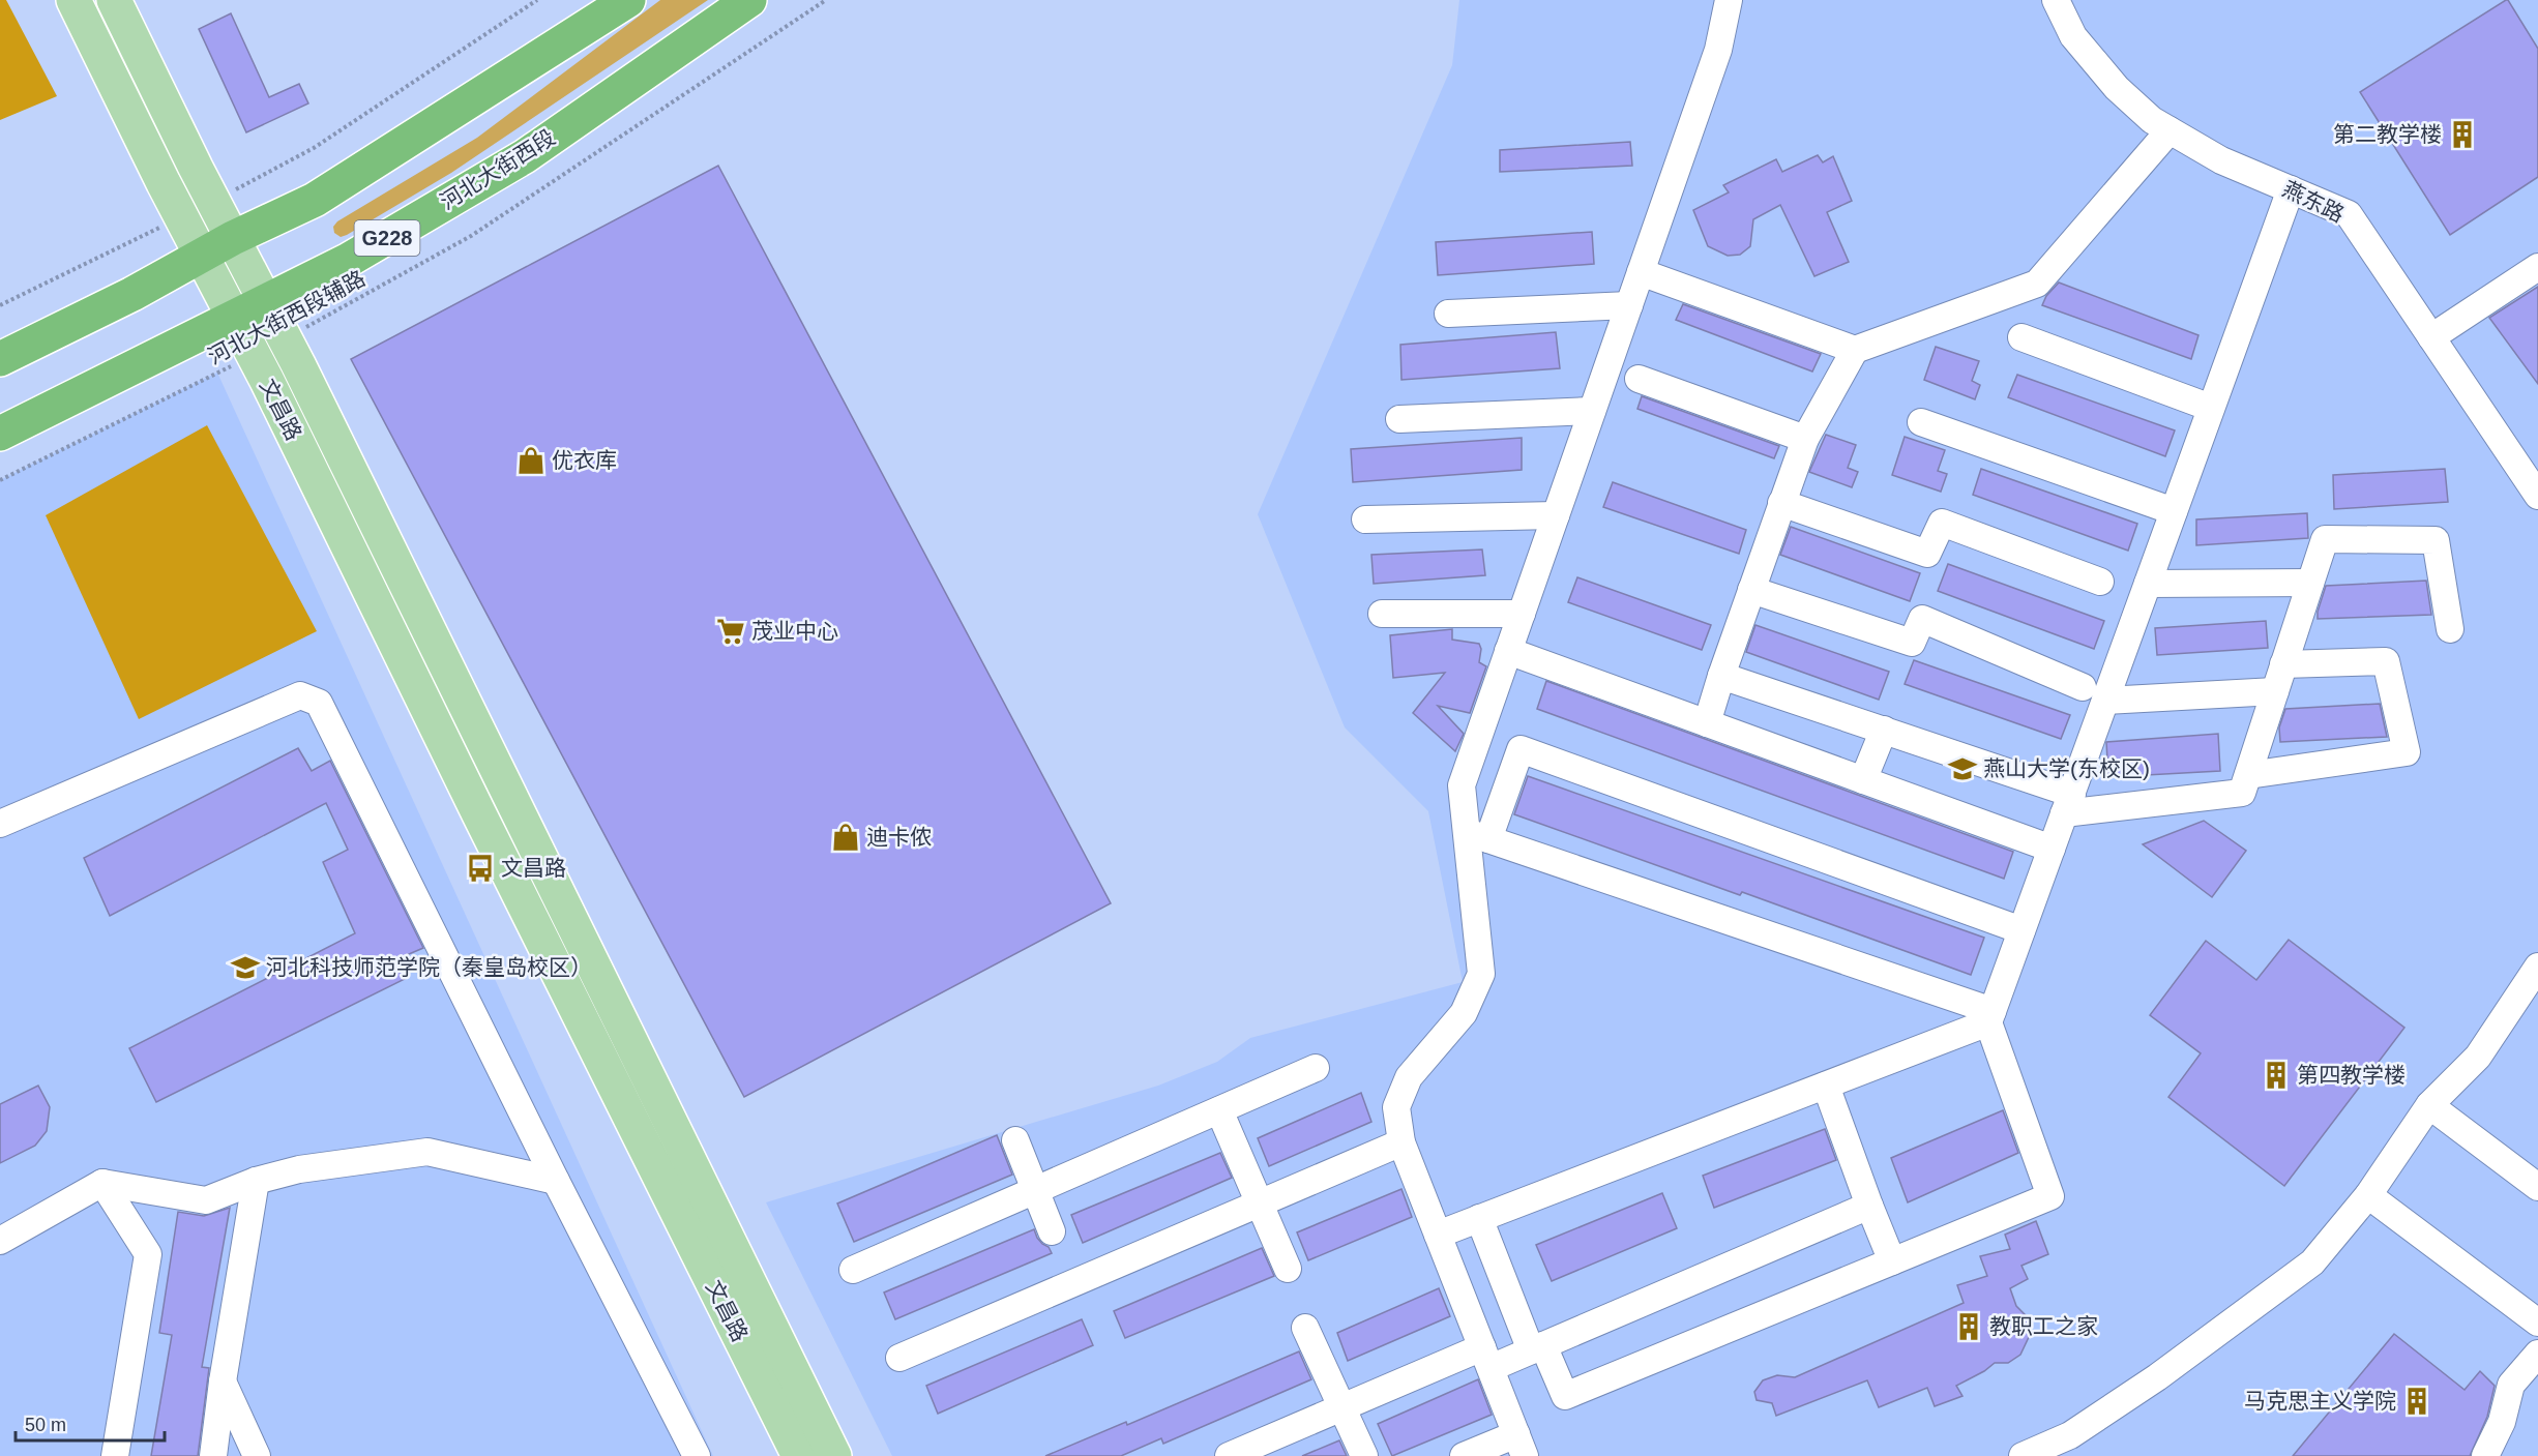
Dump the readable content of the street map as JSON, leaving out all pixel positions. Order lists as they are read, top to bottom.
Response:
{
  "streets": {
    "highway": ["河北大街西段", "G228"],
    "main road": ["文昌路"],
    "street": ["燕东路"],
    "path": ["河北大街西段辅路"]
  },
  "crossings": [
    ["河北大街西段", "文昌路"],
    ["河北大街西段辅路", "文昌路"]
  ],
  "places": {
    "building": [
      "第二教学楼",
      "第四教学楼",
      "教职工之家",
      "马克思主义学院"
    ],
    "shop": ["优衣库", "迪卡侬"],
    "supermarket": ["茂业中心"],
    "school or university": ["燕山大学(东校区)", "河北科技师范学院（秦皇岛校区）"],
    "bus stop": ["文昌路"]
  },
  "scale_bar": "50 m"
}
